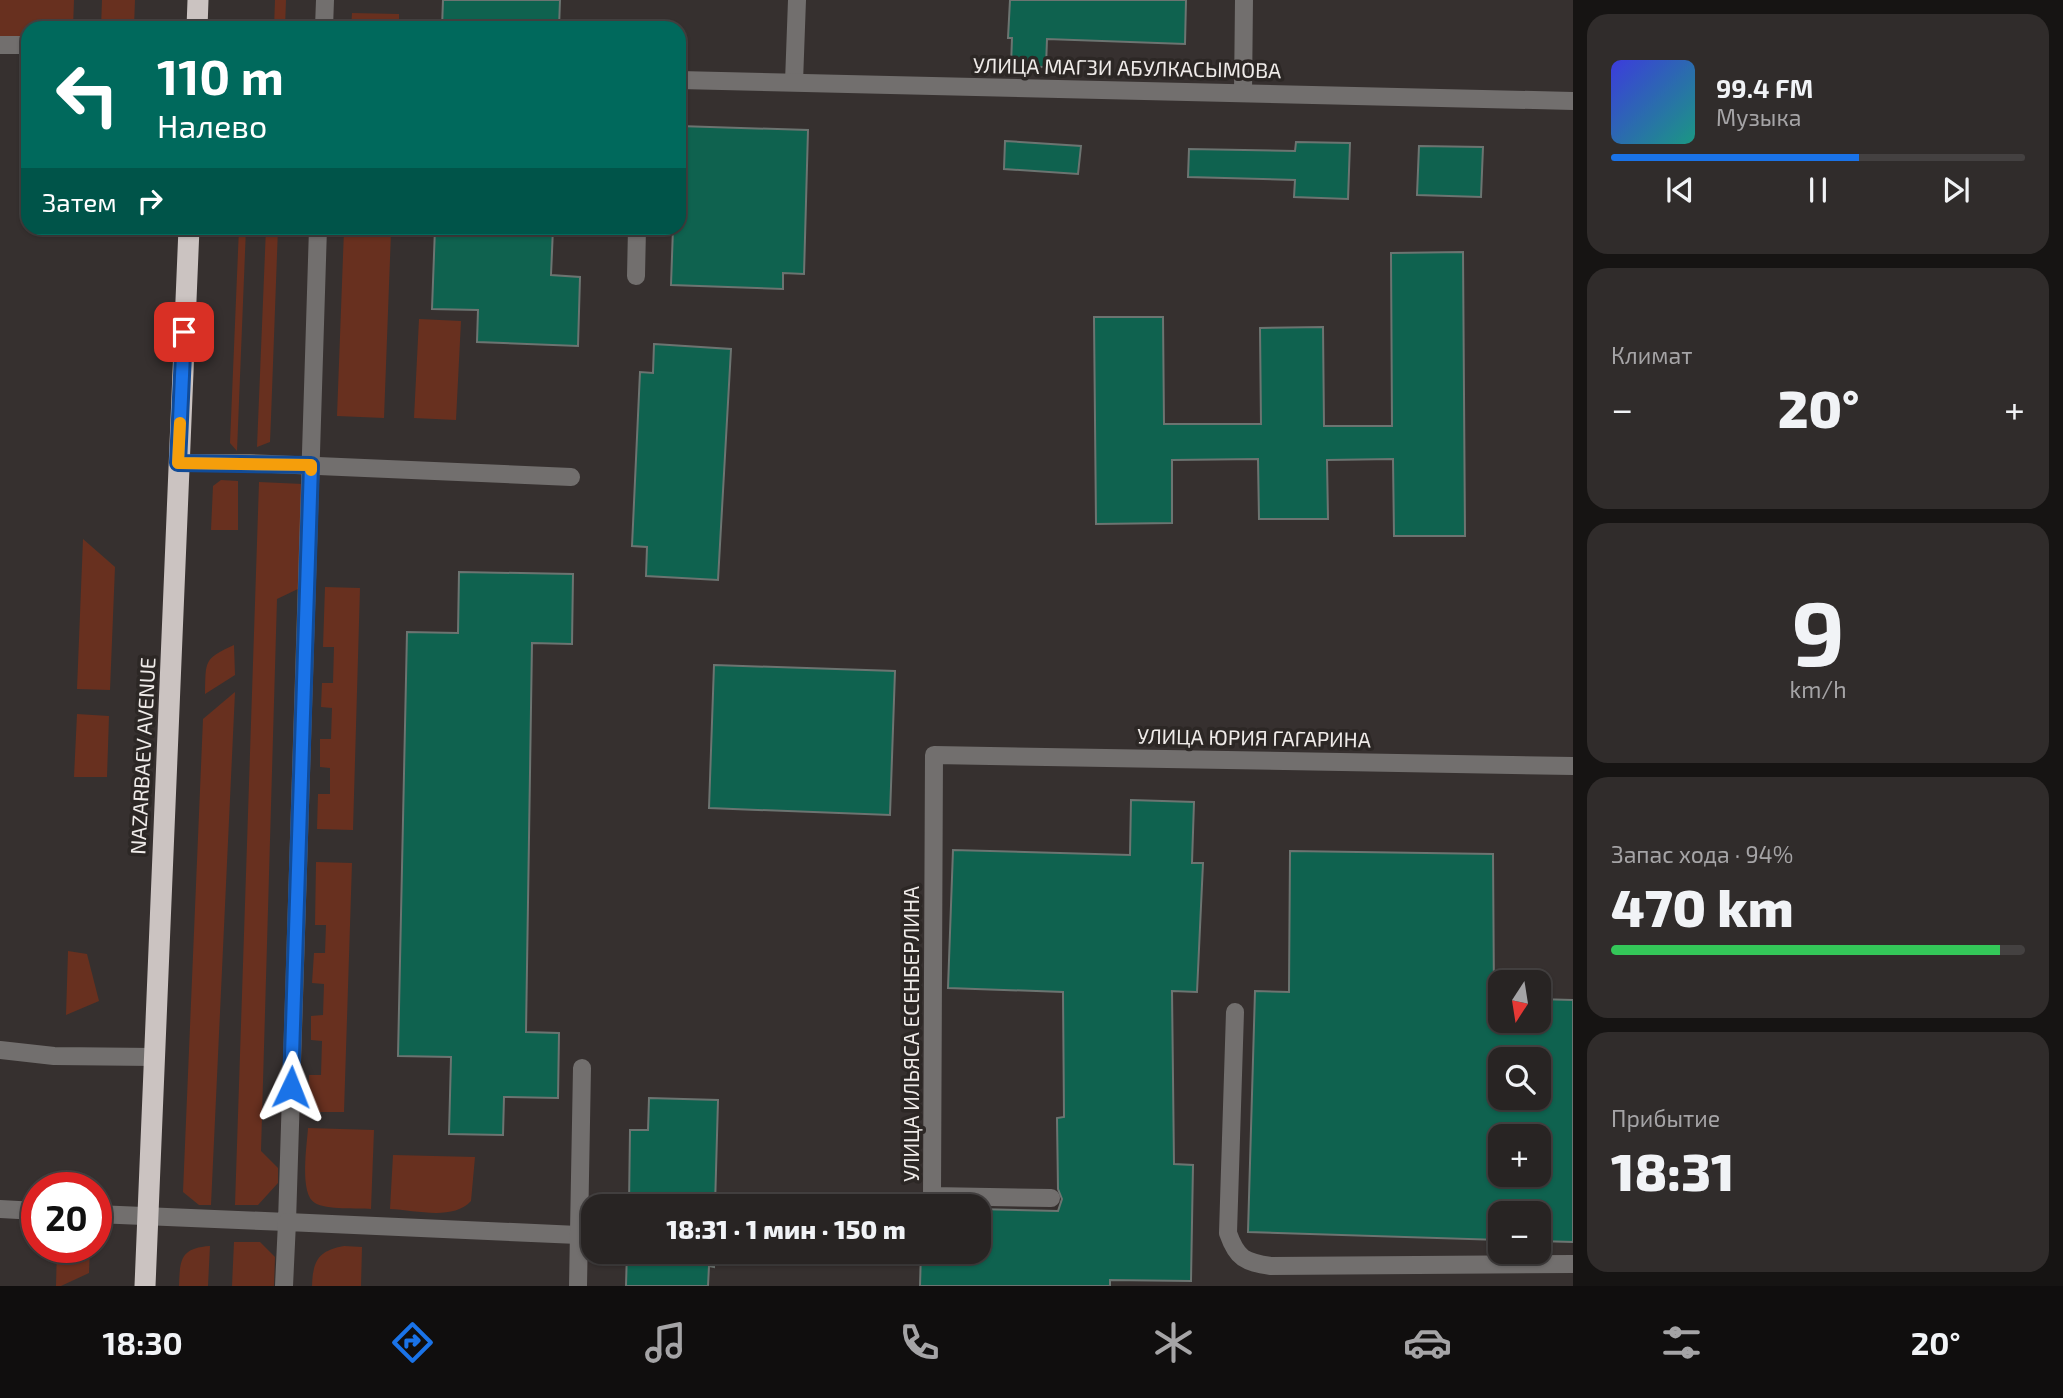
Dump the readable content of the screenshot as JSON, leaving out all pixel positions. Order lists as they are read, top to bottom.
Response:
{
  "streets": {
    "highway": ["NAZARBAEV AVENUE"],
    "street": ["УЛИЦА МАГЗИ АБУЛКАСЫМОВА", "УЛИЦА ЮРИЯ ГАГАРИНА", "УЛИЦА ИЛЬЯСА ЕСЕНБЕРЛИНА"]
  },
  "crossings": [
    ["УЛИЦА ЮРИЯ ГАГАРИНА", "УЛИЦА ИЛЬЯСА ЕСЕНБЕРЛИНА"]
  ],
  "north": "bottom",
  "page": {
    "turn": ["110 m", "Налево"],
    "song": ["99.4 FM", "Музыка"],
    "then": "Затем",
    "tile": [
      "Климат",
      ["9", "km/h"],
      ["Запас хода · 94%", "470 km"],
      ["Прибытие", "18:31"]
    ],
    "heat": ["−", "20°", "+"],
    "map_buttons": ["+", "−"],
    "limit": "20",
    "trip": "18:31 · 1 мин · 150 m",
    "tabs": ["18:30", "20°"]
  }
}
